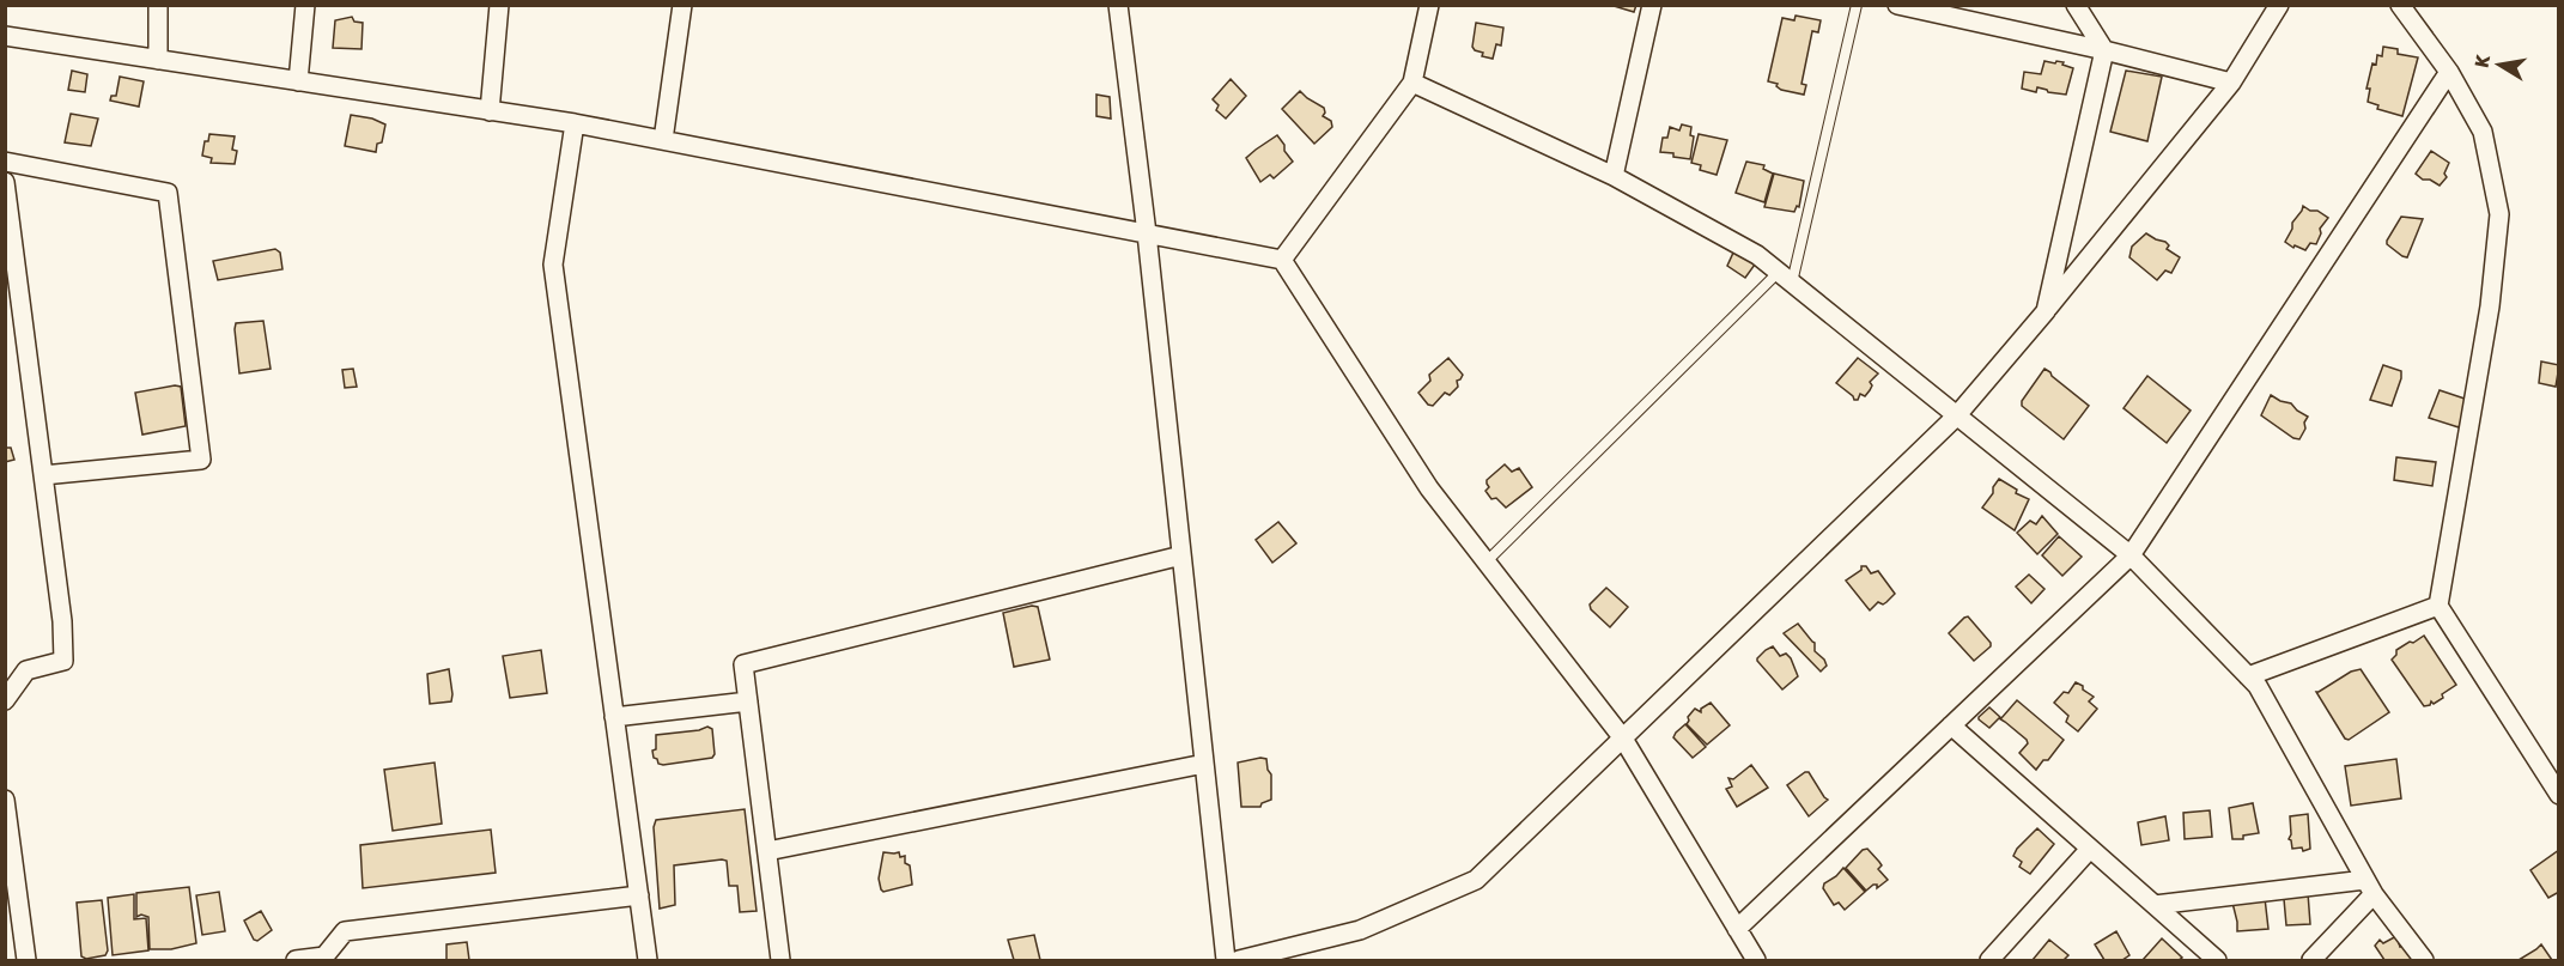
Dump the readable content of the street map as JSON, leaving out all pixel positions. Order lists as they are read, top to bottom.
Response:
{
  "north": "left"
}
